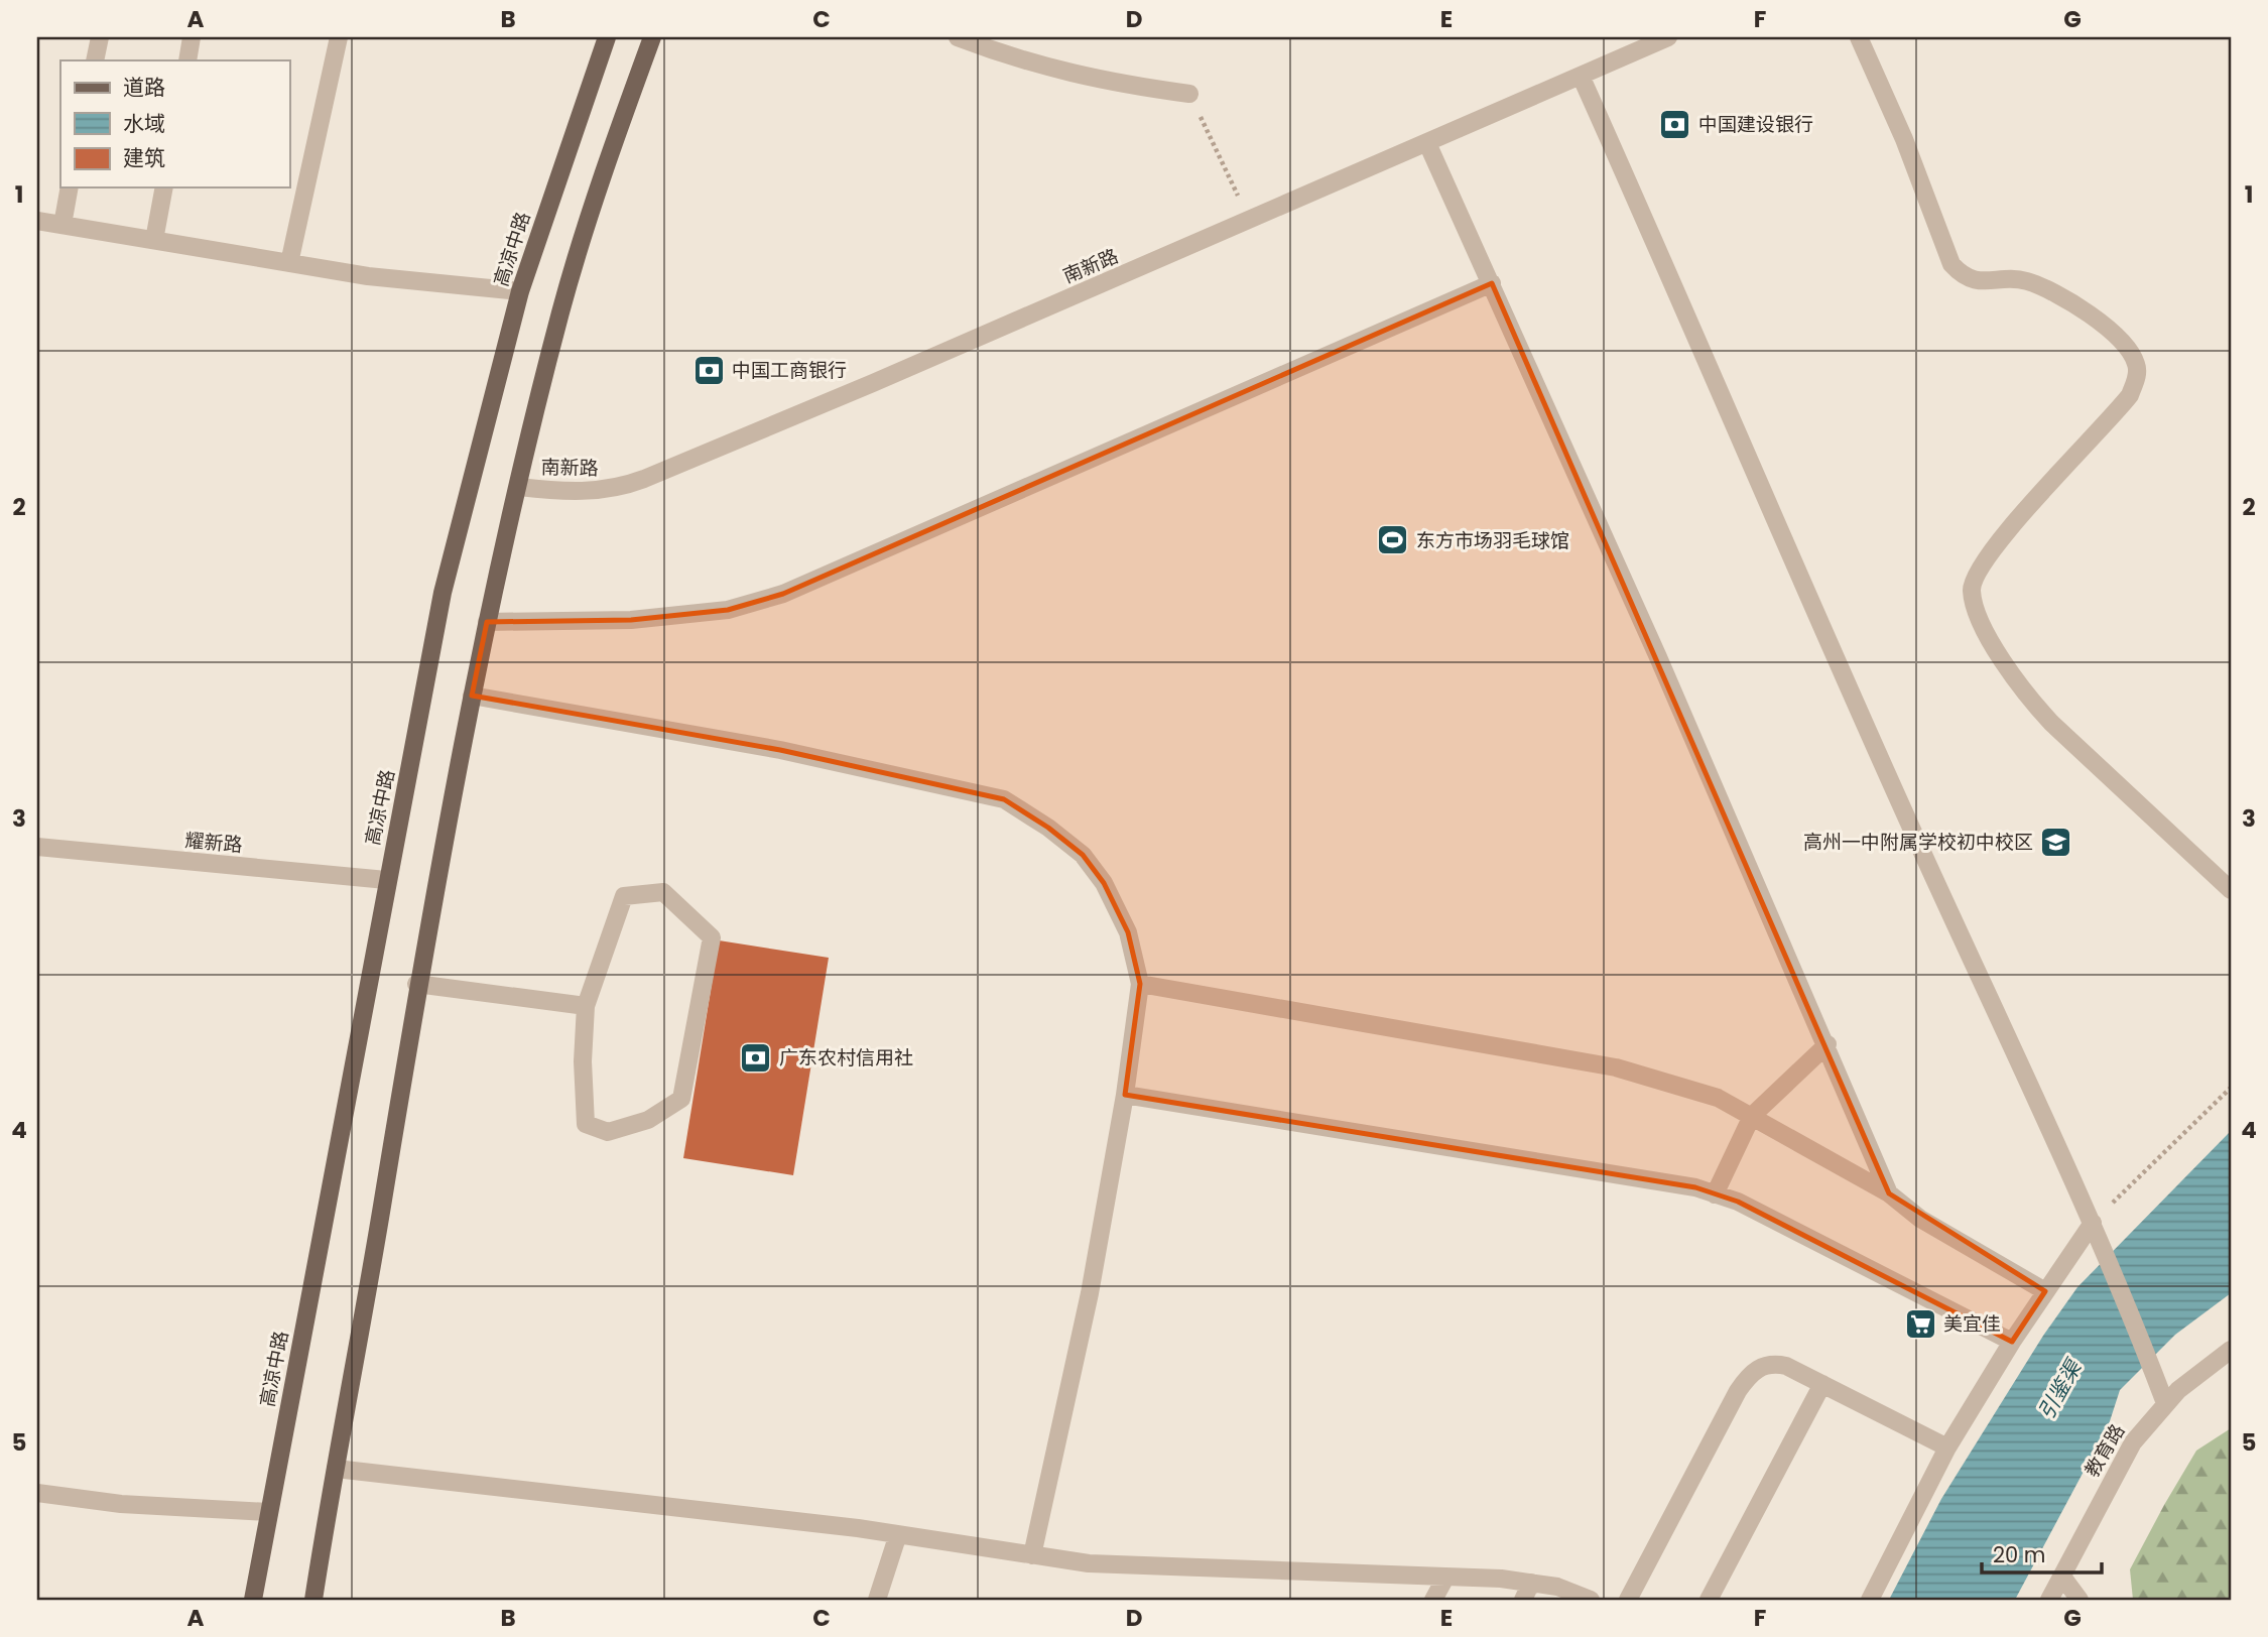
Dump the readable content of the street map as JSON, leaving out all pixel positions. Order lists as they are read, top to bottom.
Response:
{
  "streets": {
    "main road": ["高凉中路"],
    "street": ["南新路", "耀新路", "教育路"]
  },
  "crossings": [
    ["高凉中路", "耀新路"]
  ],
  "water": ["引鉴渠"],
  "places": {
    "bank": ["中国建设银行", "中国工商银行", "广东农村信用社"],
    "sports": ["东方市场羽毛球馆"],
    "school or university": ["高州一中附属学校初中校区"],
    "supermarket": ["美宜佳"]
  },
  "legend": ["道路", "水域", "建筑"],
  "scale_bar": "20 m",
  "grid": {
    "columns": [
      "A",
      "B",
      "C",
      "D",
      "E",
      "F",
      "G"
    ],
    "rows": [
      "1",
      "2",
      "3",
      "4",
      "5"
    ]
  }
}
